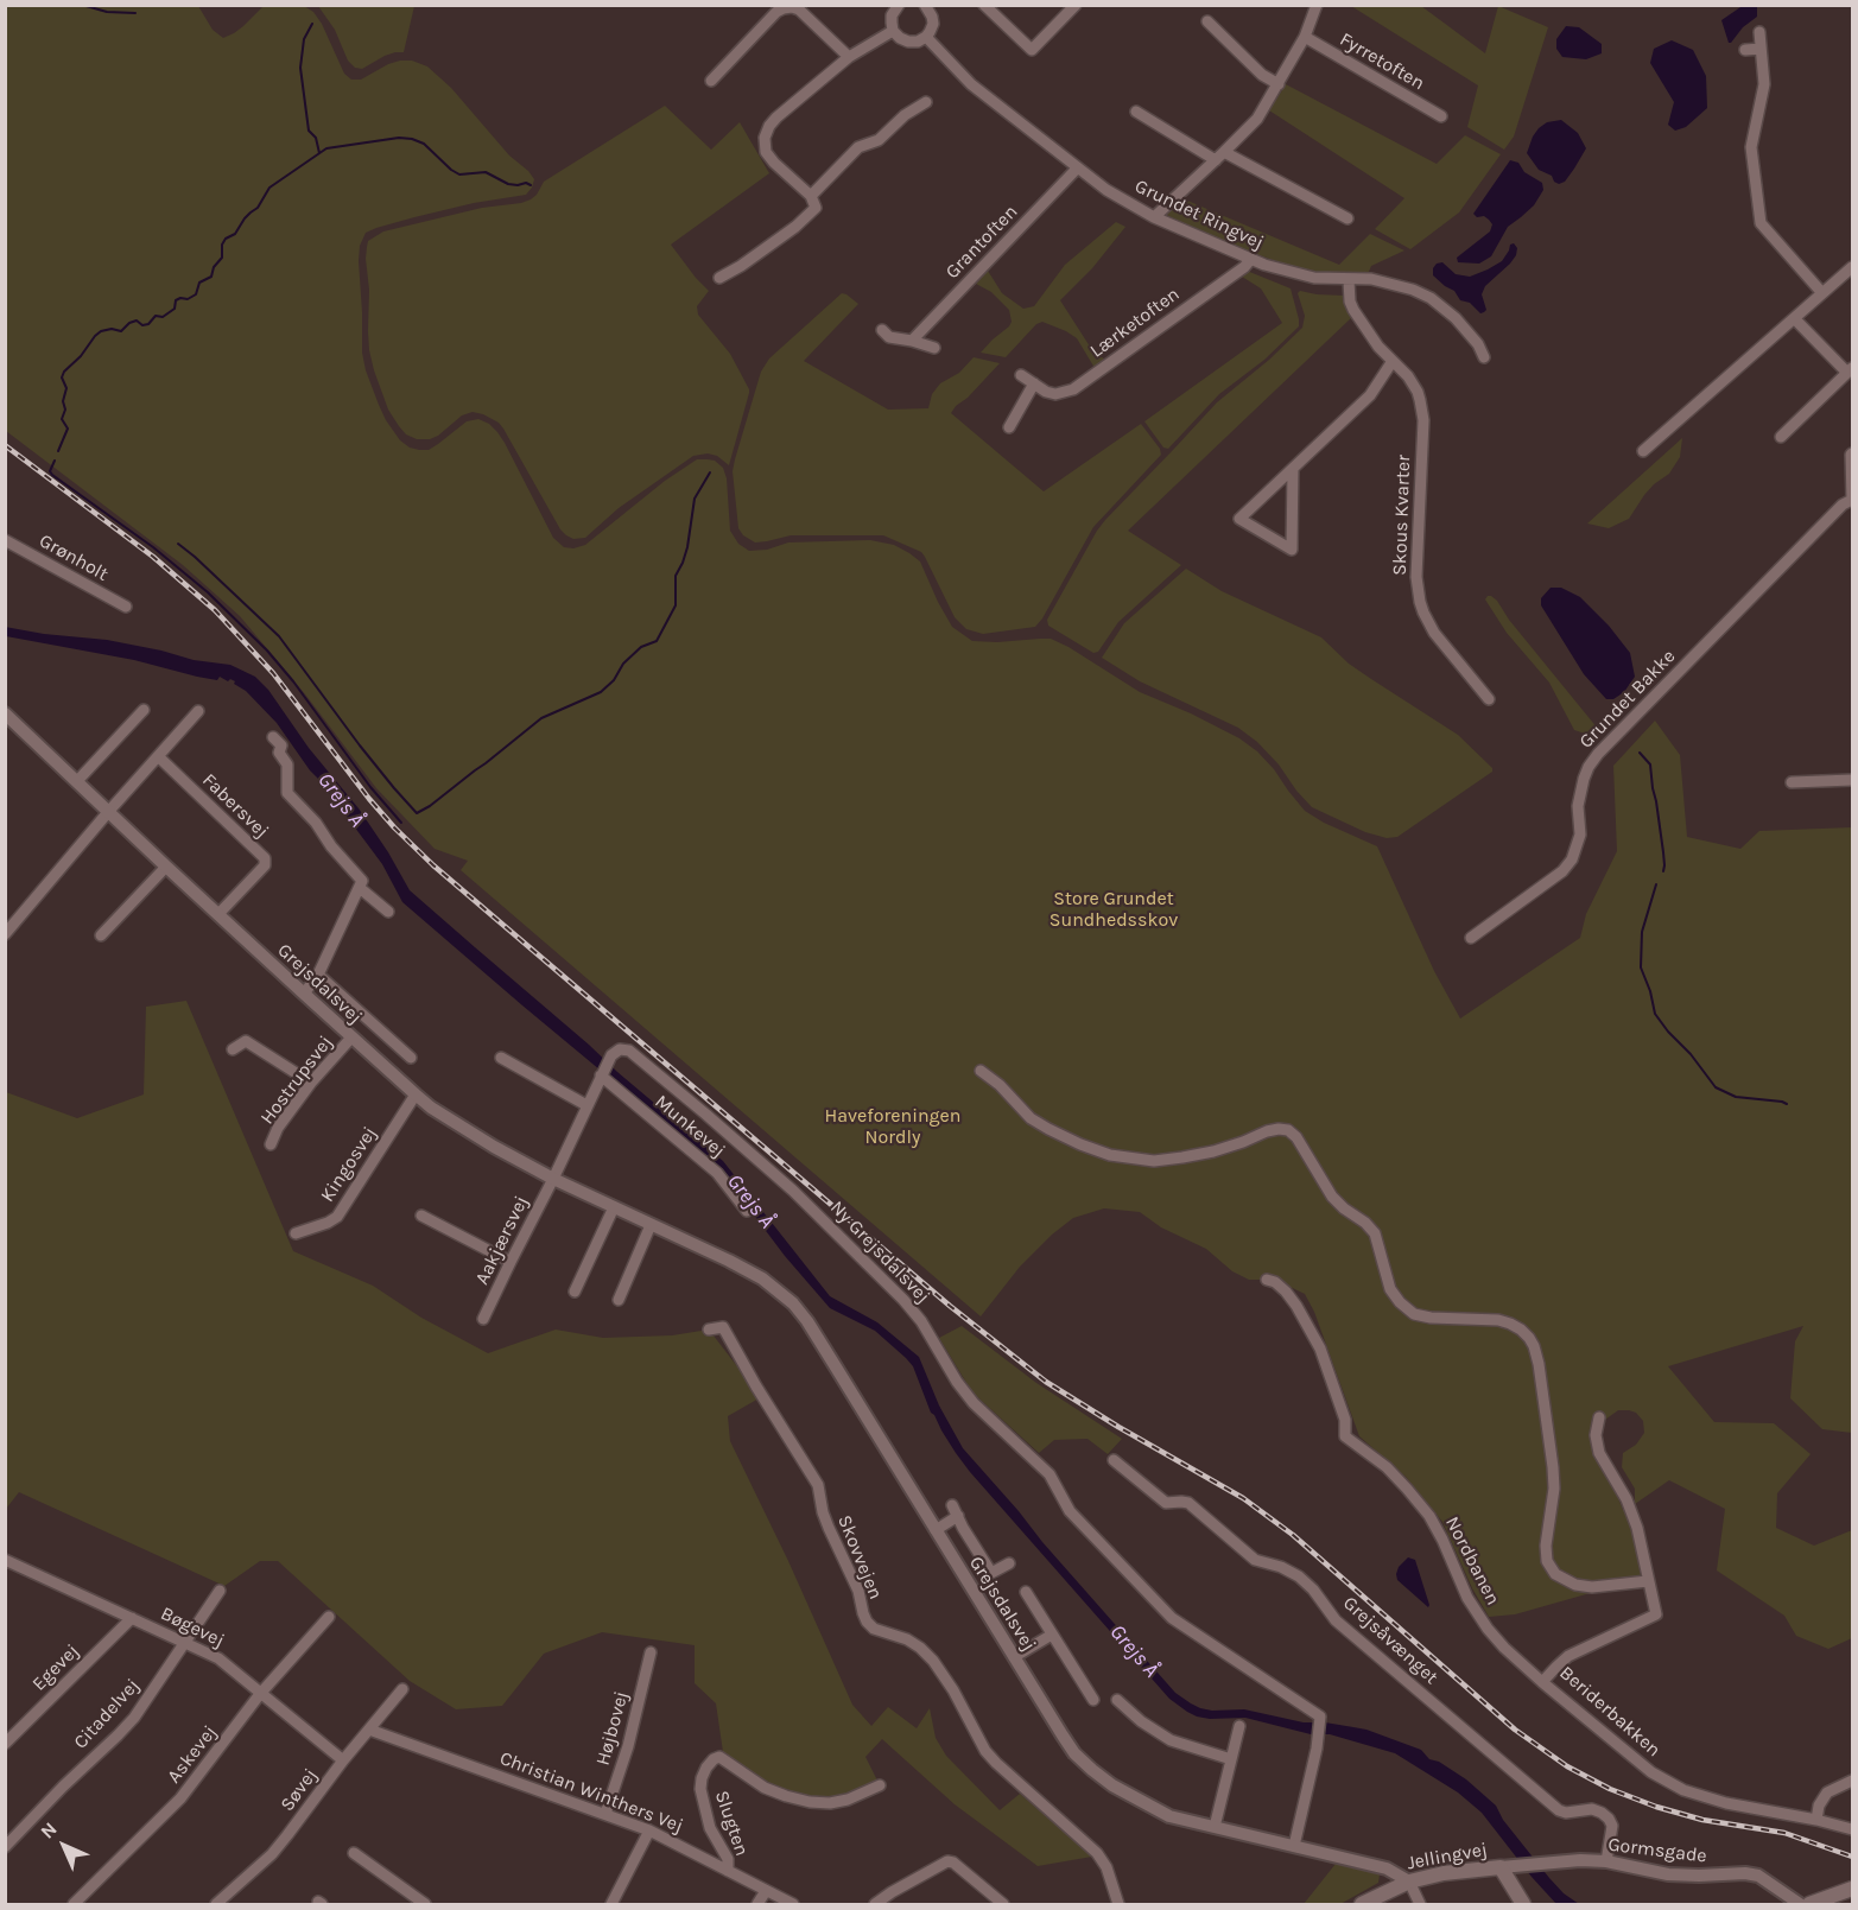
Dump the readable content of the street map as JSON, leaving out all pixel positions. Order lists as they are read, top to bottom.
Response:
{
  "streets": {
    "main road": ["Jellingvej"],
    "street": [
      "Fyrretoften",
      "Grundet Ringvej",
      "Grantoften",
      "Lærketoften",
      "Skous Kvarter",
      "Grønholt",
      "Grundet Bakke",
      "Fabersvej",
      "Grejsdalsvej",
      "Hostrupsvej",
      "Munkevej",
      "Kingosvej",
      "Aakjærsvej",
      "Ny Grejsdalsvej",
      "Skovvejen",
      "Nordbanen",
      "Bøgevej",
      "Grejsåvænget",
      "Egevej",
      "Beriderbakken",
      "Citadelvej",
      "Højbovej",
      "Askevej",
      "Søvej",
      "Christian Winthers Vej",
      "Slugten",
      "Gormsgade"
    ]
  },
  "crossings": [
    ["Grundet Ringvej", "Grantoften"],
    ["Grundet Ringvej", "Lærketoften"],
    ["Grundet Ringvej", "Skous Kvarter"],
    ["Fabersvej", "Grejsdalsvej"],
    ["Grejsdalsvej", "Hostrupsvej"],
    ["Grejsdalsvej", "Kingosvej"],
    ["Grejsdalsvej", "Aakjærsvej"],
    ["Grejsdalsvej", "Ny Grejsdalsvej"],
    ["Grejsdalsvej", "Jellingvej"],
    ["Munkevej", "Ny Grejsdalsvej"],
    ["Aakjærsvej", "Ny Grejsdalsvej"],
    ["Nordbanen", "Beriderbakken"],
    ["Bøgevej", "Egevej"],
    ["Bøgevej", "Citadelvej"],
    ["Bøgevej", "Askevej"],
    ["Bøgevej", "Søvej"],
    ["Grejsåvænget", "Gormsgade"],
    ["Højbovej", "Christian Winthers Vej"],
    ["Søvej", "Christian Winthers Vej"],
    ["Christian Winthers Vej", "Slugten"],
    ["Gormsgade", "Jellingvej"]
  ],
  "water": ["Grejs Å"],
  "parks": ["Store Grundet Sundhedsskov", "Haveforeningen Nordly"],
  "north": "top left"
}
